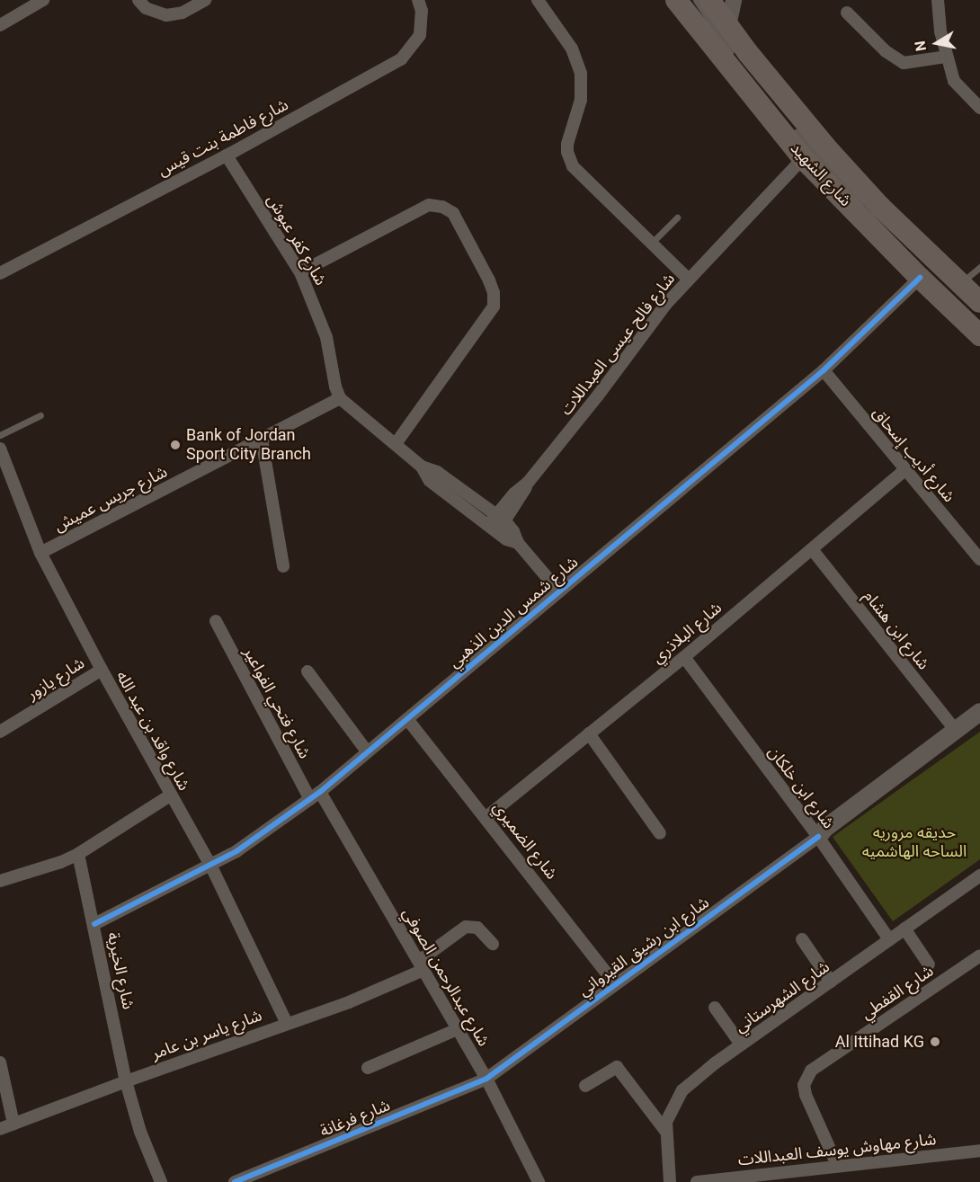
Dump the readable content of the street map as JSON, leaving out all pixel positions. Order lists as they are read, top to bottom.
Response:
{
  "streets": {
    "highway": ["شارع الشهيد"],
    "main road": ["شارع ابن رشيق القيرواني"],
    "street": [
      "شارع فاطمة بنت قيس",
      "شارع كفر عبوش",
      "شارع فالح عيسى العبداللات",
      "شارع أديب إسحاق",
      "شارع جريس عميش",
      "شارع شمس الدين الذهبي",
      "شارع ابن هشام",
      "شارع البلاذري",
      "شارع يازور",
      "شارع فتحي الفواعير",
      "شارع واقد بن عبد الله",
      "شارع ابن خلكان",
      "شارع الضميري",
      "شارع الخيرية",
      "شارع عبدالرحمن الصوفي",
      "شارع القفطي",
      "شارع الشهرستاني",
      "شارع ياسر بن عامر",
      "شارع فرغانة",
      "شارع مهاوش يوسف العبداللات"
    ]
  },
  "crossings": [
    ["شارع فاطمة بنت قيس", "شارع كفر عبوش"],
    ["شارع الشهيد", "شارع فالح عيسى العبداللات"],
    ["شارع الشهيد", "شارع شمس الدين الذهبي"],
    ["شارع كفر عبوش", "شارع جريس عميش"],
    ["شارع أديب إسحاق", "شارع شمس الدين الذهبي"],
    ["شارع أديب إسحاق", "شارع البلاذري"],
    ["شارع جريس عميش", "شارع واقد بن عبد الله"],
    ["شارع شمس الدين الذهبي", "شارع فتحي الفواعير"],
    ["شارع شمس الدين الذهبي", "شارع واقد بن عبد الله"],
    ["شارع شمس الدين الذهبي", "شارع الضميري"],
    ["شارع شمس الدين الذهبي", "شارع الخيرية"],
    ["شارع شمس الدين الذهبي", "شارع عبدالرحمن الصوفي"],
    ["شارع ابن هشام", "شارع البلاذري"],
    ["شارع ابن هشام", "شارع ابن رشيق القيرواني"],
    ["شارع البلاذري", "شارع ابن خلكان"],
    ["شارع البلاذري", "شارع الضميري"],
    ["شارع يازور", "شارع واقد بن عبد الله"],
    ["شارع فتحي الفواعير", "شارع عبدالرحمن الصوفي"],
    ["شارع واقد بن عبد الله", "شارع ياسر بن عامر"],
    ["شارع ابن خلكان", "شارع ابن رشيق القيرواني"],
    ["شارع ابن خلكان", "شارع الشهرستاني"],
    ["شارع الضميري", "شارع ابن رشيق القيرواني"],
    ["شارع ابن رشيق القيرواني", "شارع عبدالرحمن الصوفي"],
    ["شارع ابن رشيق القيرواني", "شارع فرغانة"],
    ["شارع الخيرية", "شارع ياسر بن عامر"],
    ["شارع عبدالرحمن الصوفي", "شارع ياسر بن عامر"],
    ["شارع عبدالرحمن الصوفي", "شارع فرغانة"],
    ["شارع القفطي", "شارع مهاوش يوسف العبداللات"]
  ],
  "parks": ["حديقه مروريه الساحه الهاشميه"],
  "places": ["Bank of Jordan Sport City Branch", "Al Ittihad KG"],
  "north": "left"
}
